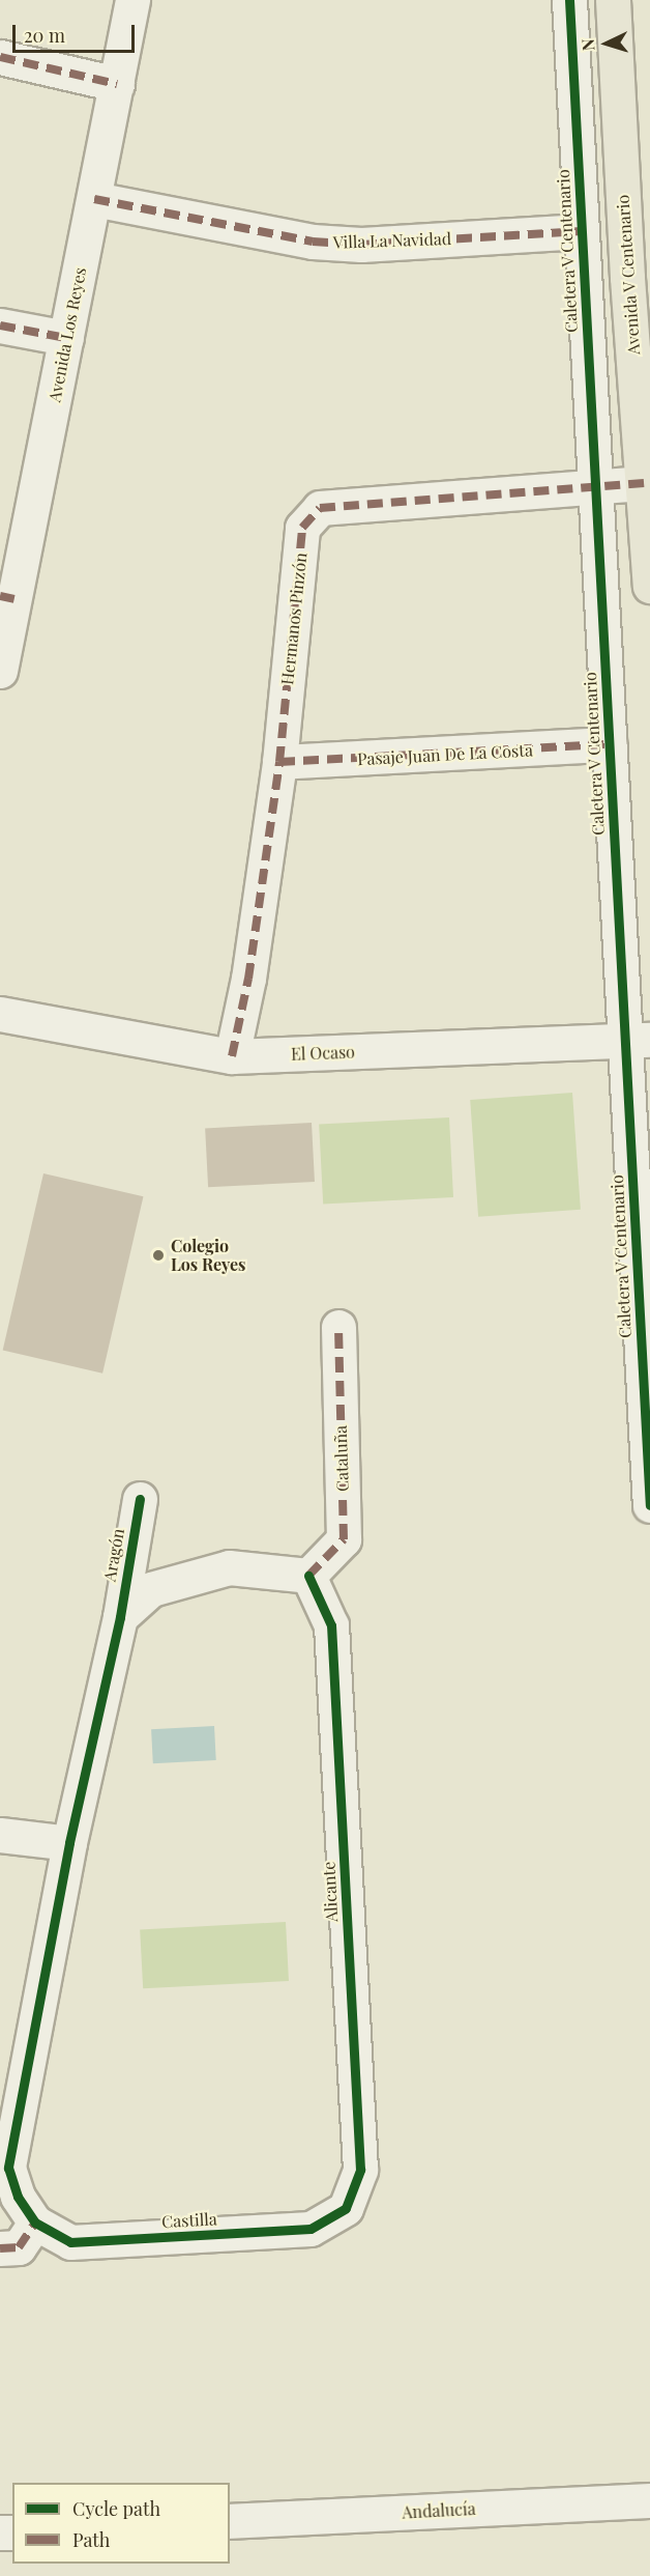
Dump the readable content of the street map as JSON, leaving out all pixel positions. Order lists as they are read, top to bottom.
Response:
{
  "streets": {
    "main road": ["Avenida V Centenario"],
    "street": [
      "Villa La Navidad",
      "Caletera V Centenario",
      "Avenida Los Reyes",
      "Hermanos Pinzón",
      "Pasaje Juan De La Costa",
      "El Ocaso",
      "Cataluña",
      "Aragón",
      "Alicante",
      "Castilla",
      "Andalucía"
    ]
  },
  "crossings": [
    ["Villa La Navidad", "Caletera V Centenario"],
    ["Villa La Navidad", "Avenida Los Reyes"],
    ["Caletera V Centenario", "Hermanos Pinzón"],
    ["Caletera V Centenario", "Pasaje Juan De La Costa"],
    ["Caletera V Centenario", "El Ocaso"],
    ["Avenida V Centenario", "Hermanos Pinzón"],
    ["Hermanos Pinzón", "Pasaje Juan De La Costa"],
    ["Hermanos Pinzón", "El Ocaso"],
    ["Cataluña", "Alicante"],
    ["Alicante", "Castilla"]
  ],
  "places": ["Colegio Los Reyes"],
  "legend": ["Cycle path", "Path"],
  "scale_bar": "20 m",
  "north": "left"
}
